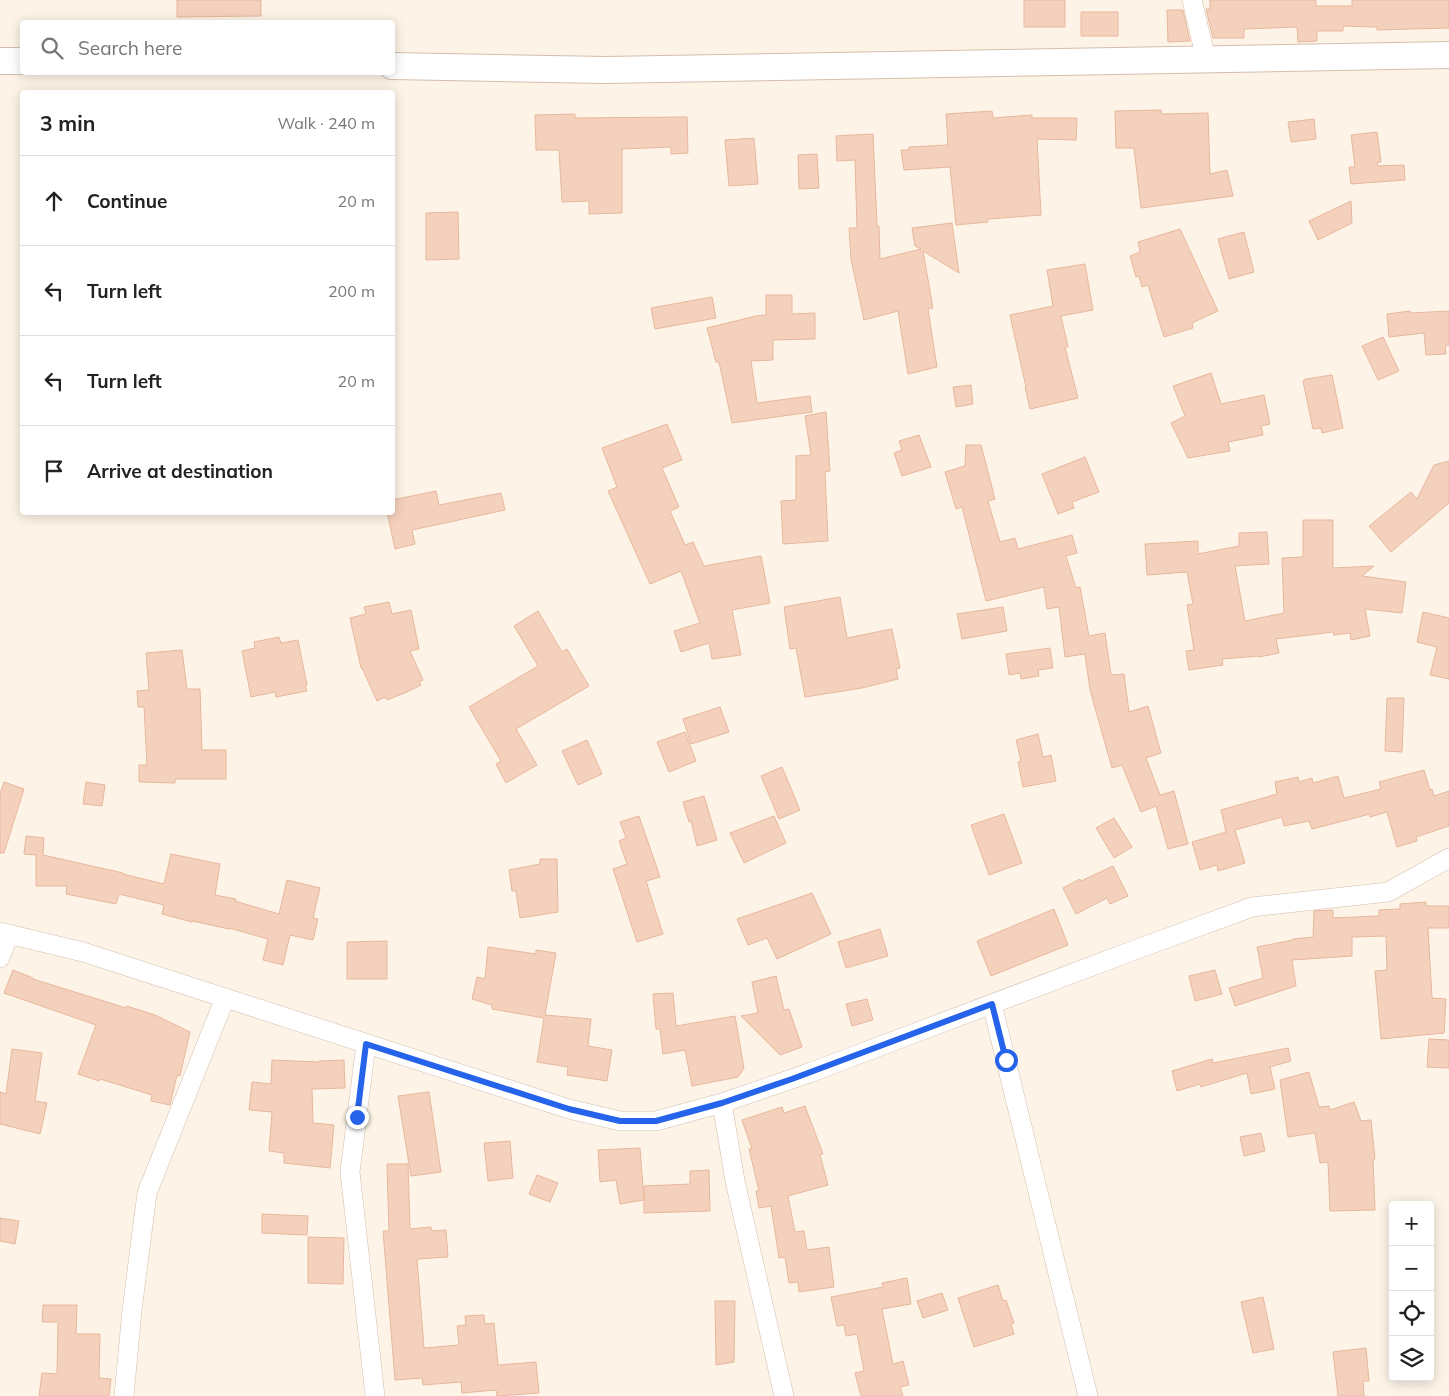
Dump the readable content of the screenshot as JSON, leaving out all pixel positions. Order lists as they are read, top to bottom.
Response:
{
  "page": {
    "search": "Search here",
    "heading": ["3 min", "Walk · 240 m"],
    "list": [
      ["Continue", "20 m"],
      ["Turn left", "200 m"],
      ["Turn left", "20 m"],
      "Arrive at destination"
    ],
    "map_buttons": ["+", "−"]
  }
}
